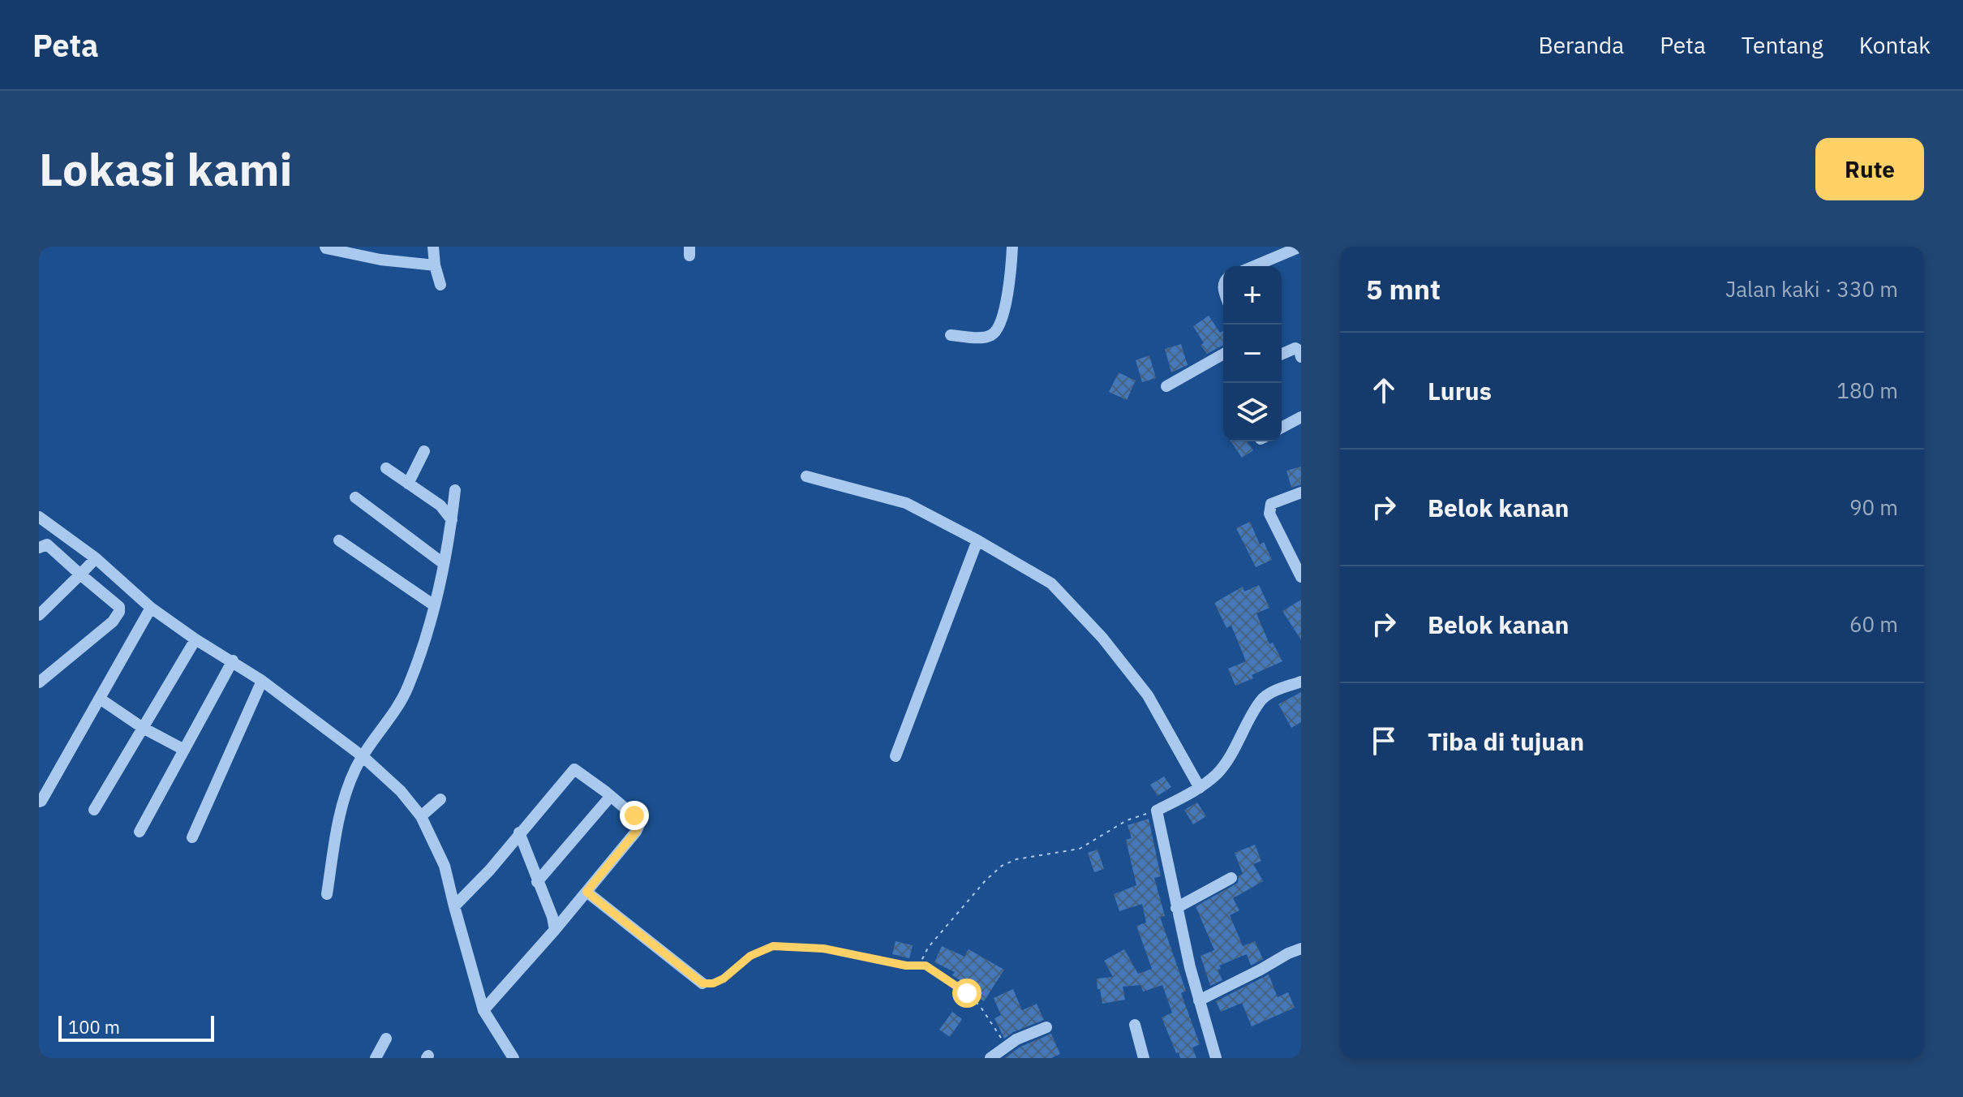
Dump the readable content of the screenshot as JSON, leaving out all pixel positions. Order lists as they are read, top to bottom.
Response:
{
  "scale_bar": "100 m",
  "page": {
    "header": "Peta",
    "nav": [
      "Beranda",
      "Peta",
      "Tentang",
      "Kontak"
    ],
    "buttons": "Rute",
    "title": "Lokasi kami",
    "heading": ["5 mnt", "Jalan kaki · 330 m"],
    "map_buttons": ["+", "−"],
    "list": [
      ["Lurus", "180 m"],
      ["Belok kanan", "90 m"],
      ["Belok kanan", "60 m"],
      "Tiba di tujuan"
    ],
    "scale": "100 m"
  }
}
